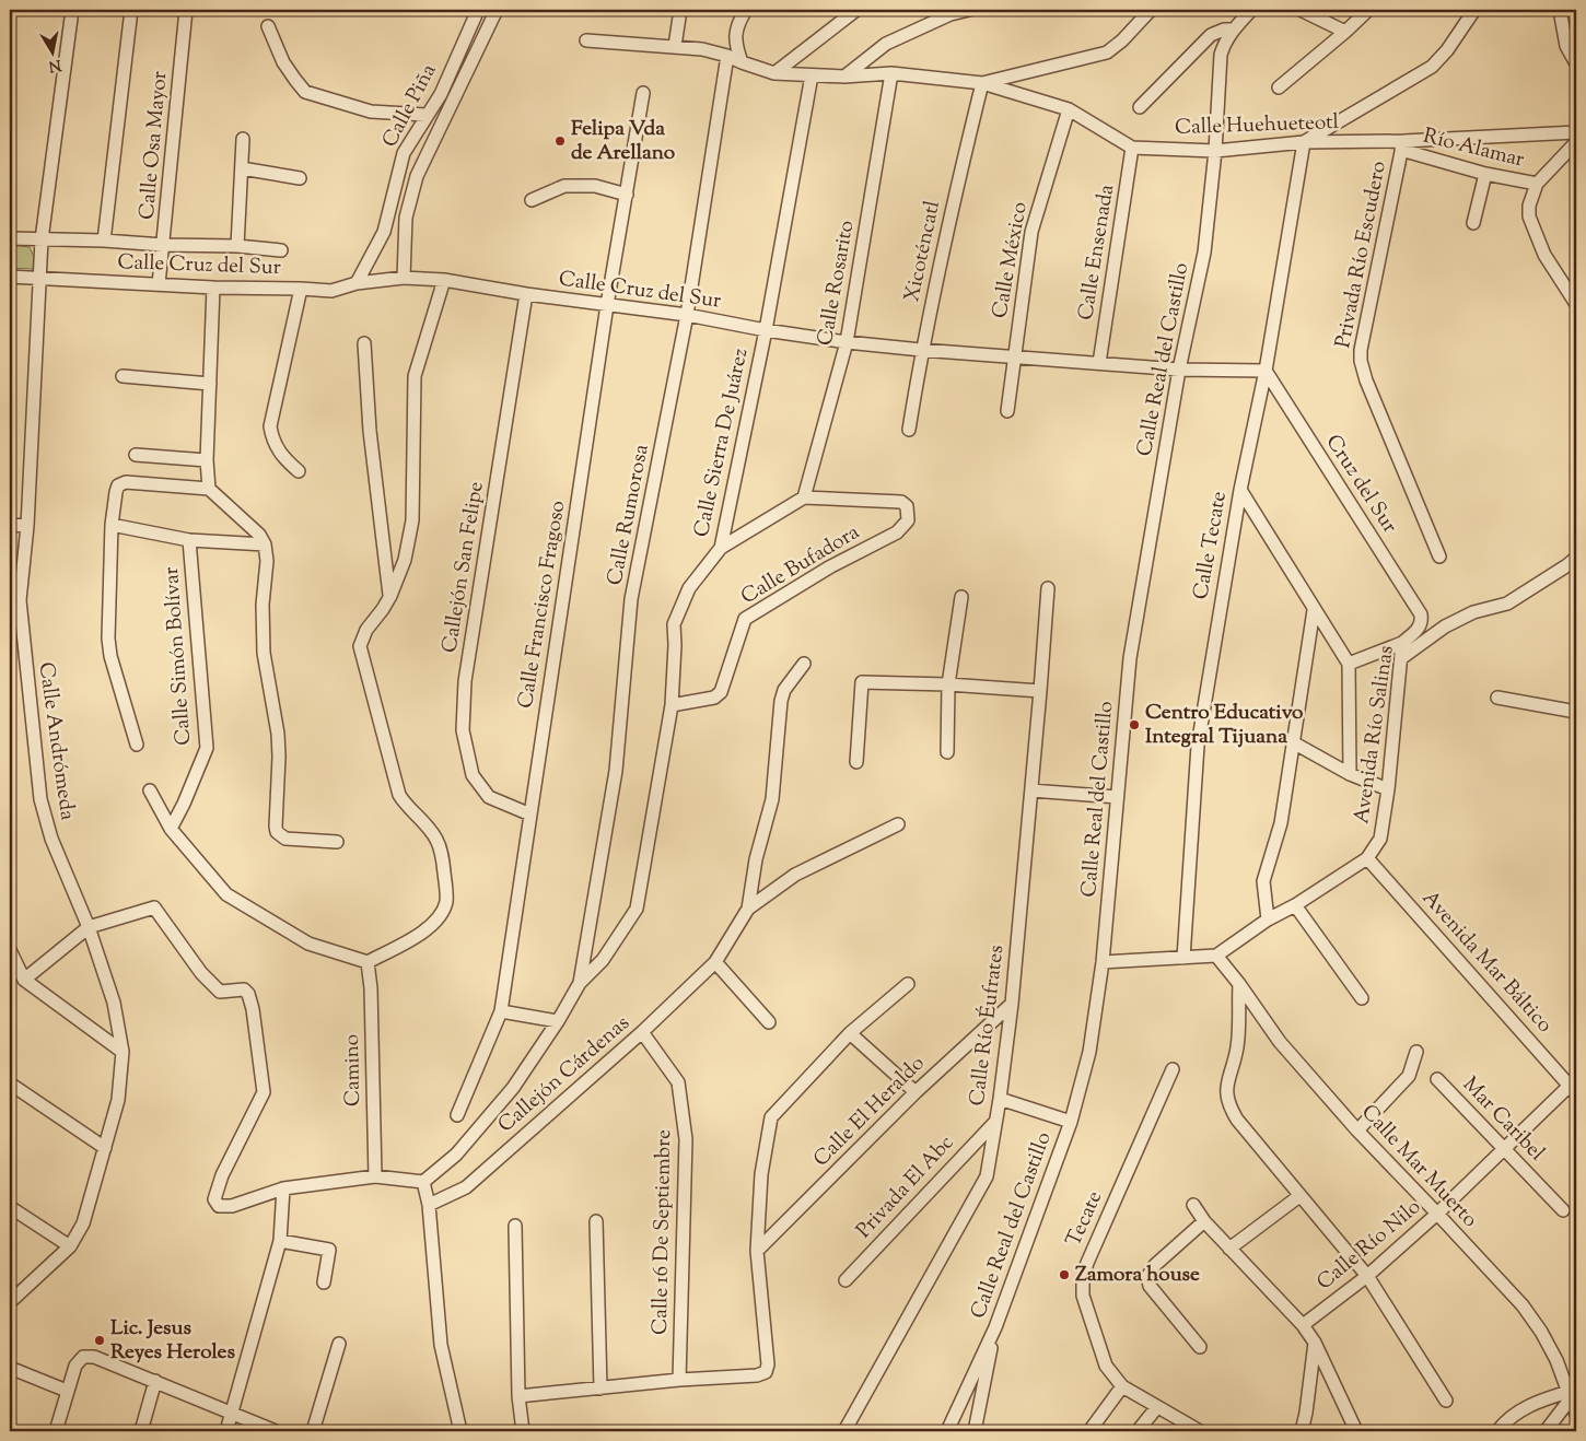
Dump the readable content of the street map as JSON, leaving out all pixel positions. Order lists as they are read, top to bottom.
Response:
{
  "streets": {
    "street": [
      "Calle Piña",
      "Calle Huehueteotl",
      "Calle Osa Mayor",
      "Río Alamar",
      "Xicoténcatl",
      "Calle Ensenada",
      "Privada Río Escudero",
      "Calle México",
      "Calle Cruz del Sur",
      "Calle Rosarito",
      "Calle Real del Castillo",
      "Calle Sierra De Juárez",
      "Cruz del Sur",
      "Calle Rumorosa",
      "Calle Tecate",
      "Calle Bufadora",
      "Callejón San Felipe",
      "Calle Francisco Fragoso",
      "Calle Simón Bolívar",
      "Avenida Río Salinas",
      "Calle Andrómeda",
      "Avenida Mar Báltico",
      "Calle Río Éufrates",
      "Camino",
      "Callejón Cárdenas",
      "Calle El Heraldo",
      "Mar Caribel",
      "Calle Mar Muerto",
      "Privada El Abc",
      "Tecate",
      "Calle 16 De Septiembre",
      "Calle Río Nilo"
    ]
  },
  "crossings": [
    ["Calle Piña", "Calle Cruz del Sur"],
    ["Calle Huehueteotl", "Río Alamar"],
    ["Calle Huehueteotl", "Xicoténcatl"],
    ["Calle Huehueteotl", "Calle Ensenada"],
    ["Calle Huehueteotl", "Privada Río Escudero"],
    ["Calle Huehueteotl", "Calle México"],
    ["Calle Huehueteotl", "Calle Rosarito"],
    ["Calle Huehueteotl", "Calle Real del Castillo"],
    ["Calle Huehueteotl", "Calle Sierra De Juárez"],
    ["Calle Huehueteotl", "Calle Rumorosa"],
    ["Calle Huehueteotl", "Calle Tecate"],
    ["Calle Osa Mayor", "Calle Cruz del Sur"],
    ["Río Alamar", "Privada Río Escudero"],
    ["Xicoténcatl", "Calle Cruz del Sur"],
    ["Calle Ensenada", "Calle Cruz del Sur"],
    ["Calle México", "Calle Cruz del Sur"],
    ["Calle Cruz del Sur", "Calle Rosarito"],
    ["Calle Cruz del Sur", "Calle Real del Castillo"],
    ["Calle Cruz del Sur", "Calle Sierra De Juárez"],
    ["Calle Cruz del Sur", "Cruz del Sur"],
    ["Calle Cruz del Sur", "Calle Rumorosa"],
    ["Calle Cruz del Sur", "Calle Tecate"],
    ["Calle Cruz del Sur", "Callejón San Felipe"],
    ["Calle Cruz del Sur", "Calle Francisco Fragoso"],
    ["Calle Cruz del Sur", "Calle Andrómeda"],
    ["Calle Rosarito", "Calle Bufadora"],
    ["Calle Sierra De Juárez", "Calle Rumorosa"],
    ["Calle Sierra De Juárez", "Calle Bufadora"],
    ["Cruz del Sur", "Calle Tecate"],
    ["Cruz del Sur", "Avenida Río Salinas"],
    ["Callejón San Felipe", "Calle Francisco Fragoso"],
    ["Avenida Río Salinas", "Avenida Mar Báltico"],
    ["Avenida Río Salinas", "Calle Mar Muerto"],
    ["Avenida Mar Báltico", "Calle Río Nilo"],
    ["Calle Río Éufrates", "Calle El Heraldo"],
    ["Calle Río Éufrates", "Privada El Abc"],
    ["Callejón Cárdenas", "Calle 16 De Septiembre"],
    ["Mar Caribel", "Calle Río Nilo"],
    ["Calle Mar Muerto", "Calle Río Nilo"]
  ],
  "places": [
    "Felipa Vda de Arellano",
    "Centro Educativo Integral Tijuana",
    "Zamora house",
    "Lic. Jesus Reyes Heroles"
  ],
  "north": "bottom"
}
